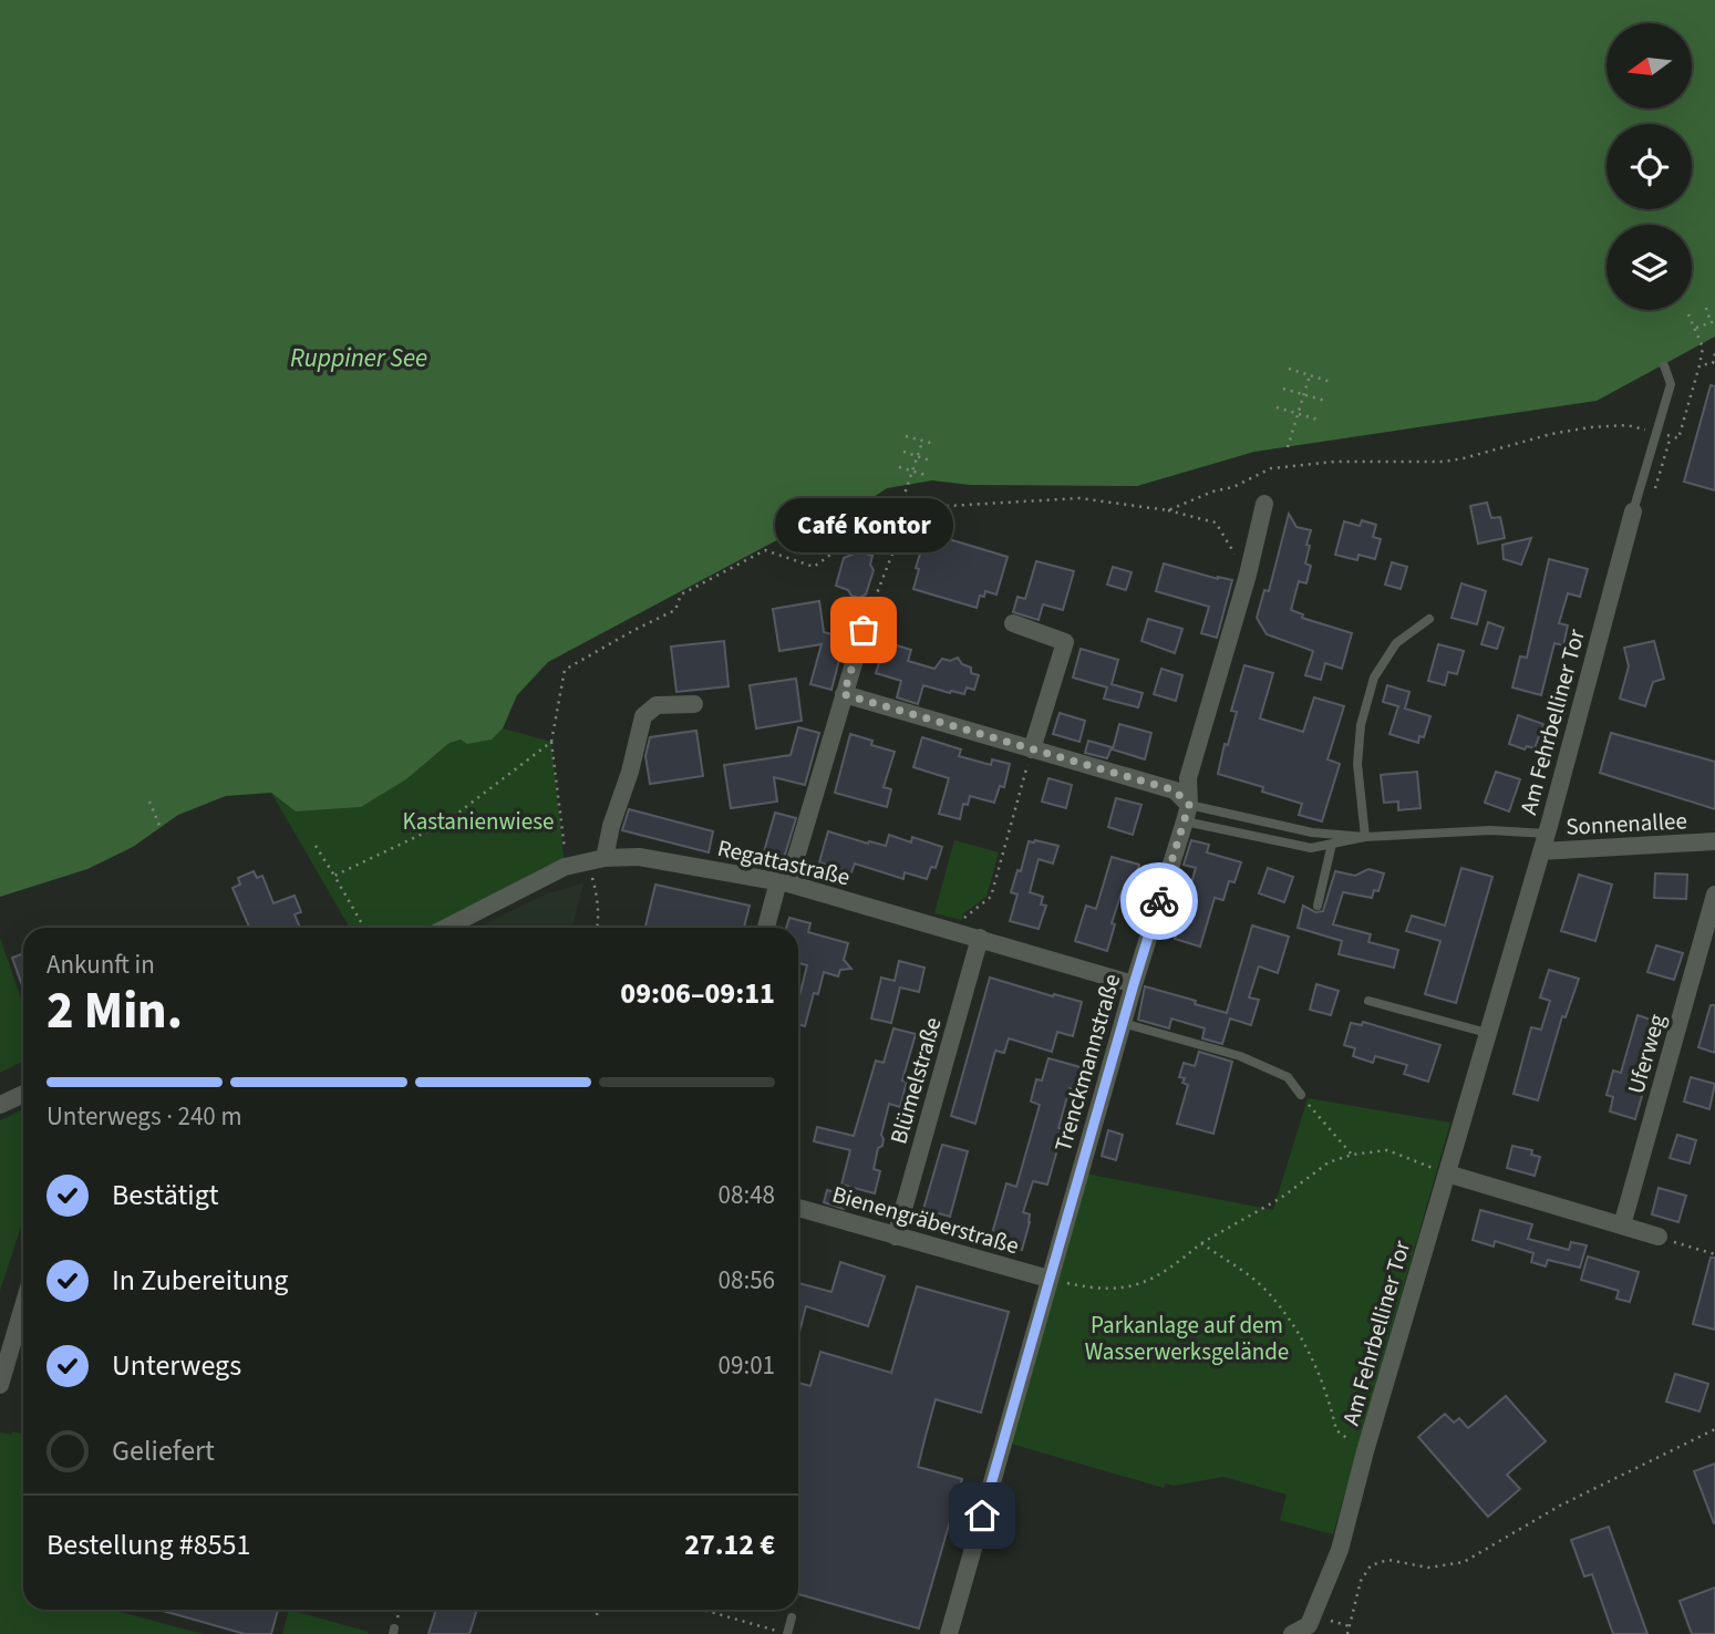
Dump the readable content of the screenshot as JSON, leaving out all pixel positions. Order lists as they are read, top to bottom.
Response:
{
  "streets": {
    "street": [
      "Am Fehrbelliner Tor",
      "Sonnenallee",
      "Regattastraße",
      "Uferweg",
      "Trenckmannstraße",
      "Blümelstraße",
      "Bienengräberstraße"
    ]
  },
  "crossings": [
    ["Am Fehrbelliner Tor", "Sonnenallee"],
    ["Regattastraße", "Trenckmannstraße"],
    ["Regattastraße", "Blümelstraße"],
    ["Trenckmannstraße", "Bienengräberstraße"],
    ["Blümelstraße", "Bienengräberstraße"]
  ],
  "water": ["Ruppiner See"],
  "parks": ["Kastanienwiese", "Parkanlage auf dem Wasserwerksgelände"],
  "places": ["Café Kontor"],
  "north": "left",
  "page": {
    "bubble": "Café Kontor",
    "heading": ["2 Min.", "Ankunft in", "09:06–09:11"],
    "panel": ["Bestellung #8551", "27.12 €"],
    "bar": "Unterwegs · 240 m",
    "list": [
      ["Bestätigt", "08:48"],
      ["In Zubereitung", "08:56"],
      ["Unterwegs", "09:01"],
      "Geliefert"
    ]
  }
}
